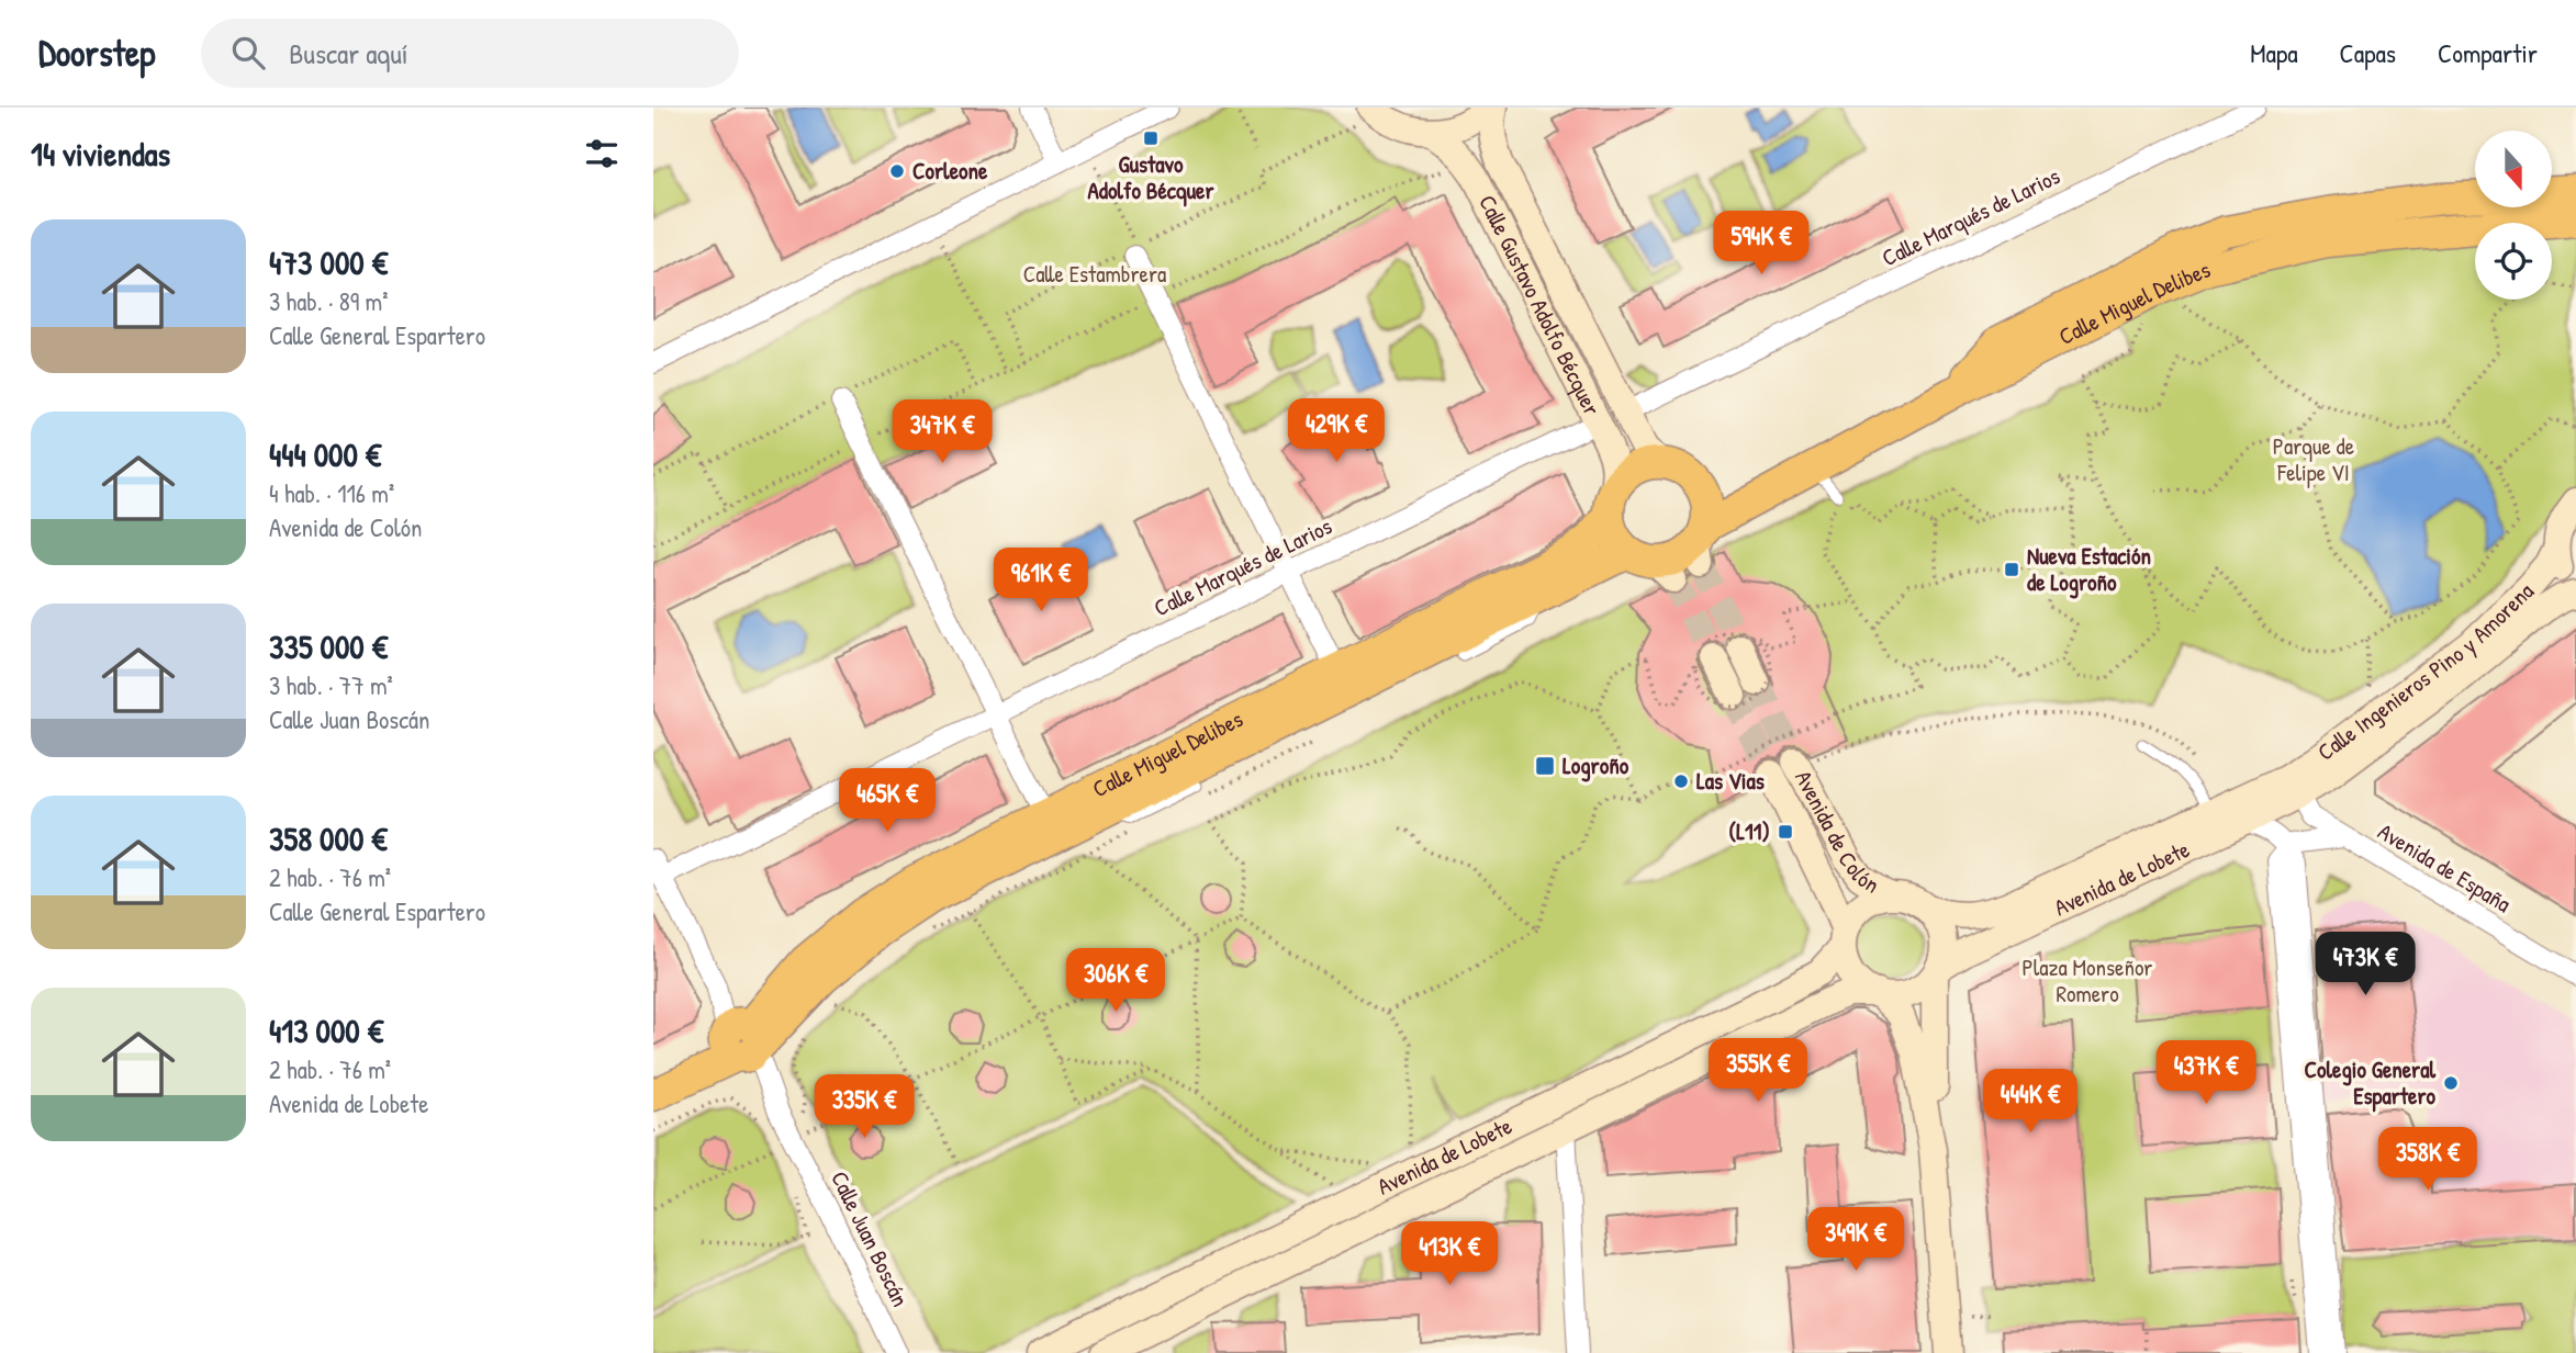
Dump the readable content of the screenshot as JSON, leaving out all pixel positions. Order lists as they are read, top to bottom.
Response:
{
  "streets": {
    "main road": [
      "Calle Miguel Delibes",
      "Calle Gustavo Adolfo Bécquer",
      "Calle Ingenieros Pino y Amorena",
      "Avenida de Colón",
      "Avenida de Lobete"
    ],
    "street": ["Calle Marqués de Larios", "Avenida de España", "Calle Juan Boscán"]
  },
  "crossings": [
    ["Calle Marqués de Larios", "Calle Gustavo Adolfo Bécquer"],
    ["Calle Marqués de Larios", "Calle Juan Boscán"],
    ["Calle Miguel Delibes", "Calle Gustavo Adolfo Bécquer"],
    ["Calle Miguel Delibes", "Calle Juan Boscán"],
    ["Calle Ingenieros Pino y Amorena", "Avenida de España"],
    ["Calle Ingenieros Pino y Amorena", "Avenida de Lobete"],
    ["Avenida de Colón", "Avenida de Lobete"],
    ["Avenida de España", "Avenida de Lobete"]
  ],
  "parks": ["Calle Estambrera", "Parque de Felipe VI", "Plaza Monseñor Romero"],
  "places": {
    "transit": [
      "Gustavo Adolfo Bécquer",
      "Nueva Estación de Logroño",
      "Logroño",
      "(L11)"
    ],
    "other": ["Corleone", "Las Vias", "Colegio General Espartero"]
  },
  "north": "bottom",
  "page": {
    "header": "Doorstep",
    "search": "Buscar aquí",
    "nav": ["Mapa", "Capas", "Compartir"],
    "heading": "14 viviendas",
    "list": [
      {
        "name": "473 000 €",
        "note": "3 hab. · 89 m² · Calle General Espartero"
      },
      {
        "name": "444 000 €",
        "note": "4 hab. · 116 m² · Avenida de Colón"
      },
      {
        "name": "335 000 €",
        "note": "3 hab. · 77 m² · Calle Juan Boscán"
      },
      {
        "name": "358 000 €",
        "note": "2 hab. · 76 m² · Calle General Espartero"
      },
      {
        "name": "413 000 €",
        "note": "2 hab. · 76 m² · Avenida de Lobete"
      }
    ],
    "price": [
      "594K €",
      "429K €",
      "347K €",
      "961K €",
      "465K €",
      "473K €",
      "306K €",
      "355K €",
      "437K €",
      "444K €",
      "335K €",
      "358K €",
      "349K €",
      "413K €"
    ]
  }
}
